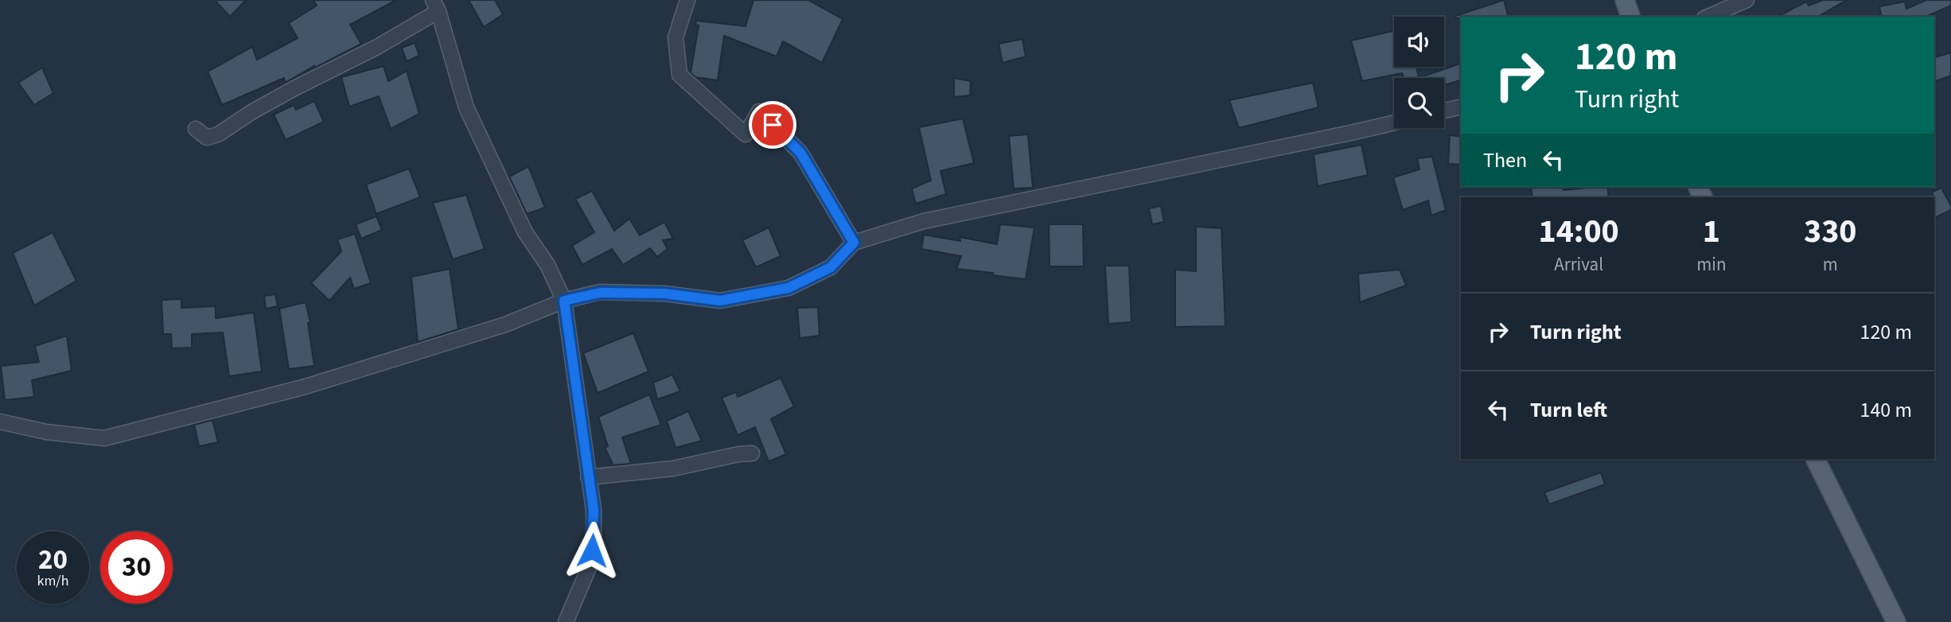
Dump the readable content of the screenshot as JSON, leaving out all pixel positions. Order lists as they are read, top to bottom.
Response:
{
  "page": {
    "turn": ["120 m", "Turn right"],
    "then": "Then",
    "eta": [
      "14:00",
      "Arrival",
      "1",
      "min",
      "330",
      "m"
    ],
    "list": [
      {
        "name": "Turn right",
        "value": "120 m"
      },
      {
        "name": "Turn left",
        "value": "140 m"
      }
    ],
    "speed": "20 km/h",
    "limit": "30"
  }
}
